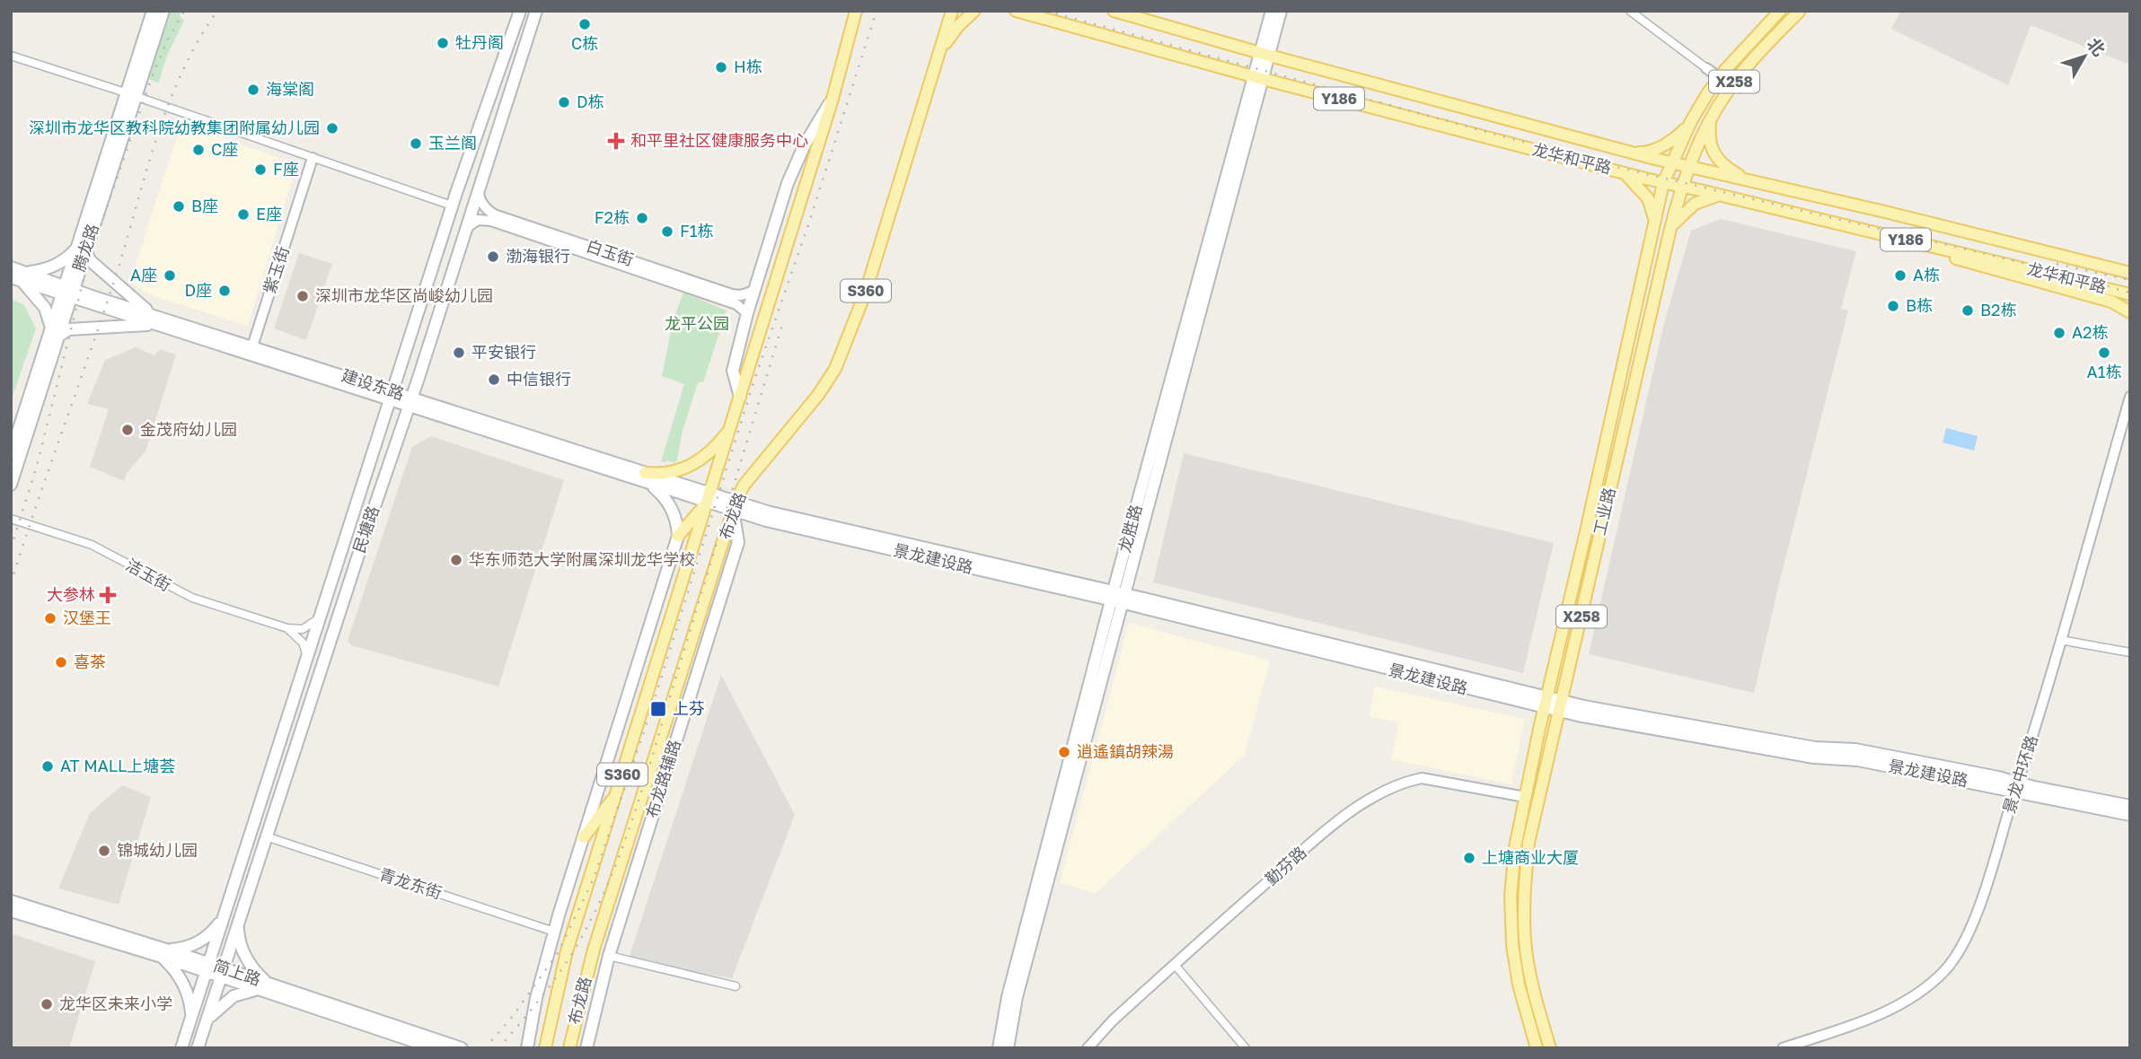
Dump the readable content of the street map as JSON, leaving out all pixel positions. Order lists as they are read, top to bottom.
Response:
{
  "streets": {
    "main road": [
      "X258",
      "Y186",
      "龙华和平路",
      "腾龙路",
      "S360",
      "建设东路",
      "工业路",
      "布龙路",
      "龙胜路",
      "民塘路",
      "景龙建设路",
      "布龙路辅路",
      "简上路"
    ],
    "street": [
      "白玉街",
      "紫玉街",
      "洁玉街",
      "景龙中环路",
      "勤芬路",
      "青龙东街"
    ]
  },
  "crossings": [
    ["龙华和平路", "工业路"],
    ["龙华和平路", "龙胜路"],
    ["腾龙路", "建设东路"],
    ["白玉街", "布龙路"],
    ["白玉街", "民塘路"],
    ["紫玉街", "建设东路"],
    ["建设东路", "布龙路"],
    ["建设东路", "民塘路"],
    ["建设东路", "景龙建设路"],
    ["建设东路", "布龙路辅路"],
    ["工业路", "景龙建设路"],
    ["工业路", "勤芬路"],
    ["布龙路", "景龙建设路"],
    ["布龙路", "布龙路辅路"],
    ["龙胜路", "景龙建设路"],
    ["民塘路", "青龙东街"],
    ["民塘路", "简上路"],
    ["景龙建设路", "景龙中环路"],
    ["景龙建设路", "布龙路辅路"]
  ],
  "parks": ["龙平公园"],
  "places": {
    "other": [
      "C栋",
      "牡丹阁",
      "H栋",
      "海棠阁",
      "D栋",
      "深圳市龙华区教科院幼教集团附属幼儿园",
      "玉兰阁",
      "C座",
      "F座",
      "B座",
      "E座",
      "F2栋",
      "F1栋",
      "渤海银行",
      "A座",
      "A栋",
      "D座",
      "深圳市龙华区尚峻幼儿园",
      "B栋",
      "B2栋",
      "A2栋",
      "平安银行",
      "A1栋",
      "中信银行",
      "金茂府幼儿园",
      "华东师范大学附属深圳龙华学校",
      "汉堡王",
      "喜茶",
      "逍遙鎮胡辣湯",
      "AT MALL上塘荟",
      "锦城幼儿园",
      "上塘商业大厦",
      "龙华区未来小学"
    ],
    "health": ["和平里社区健康服务中心", "大参林"],
    "transit": ["上芬"]
  },
  "north": "top right"
}
